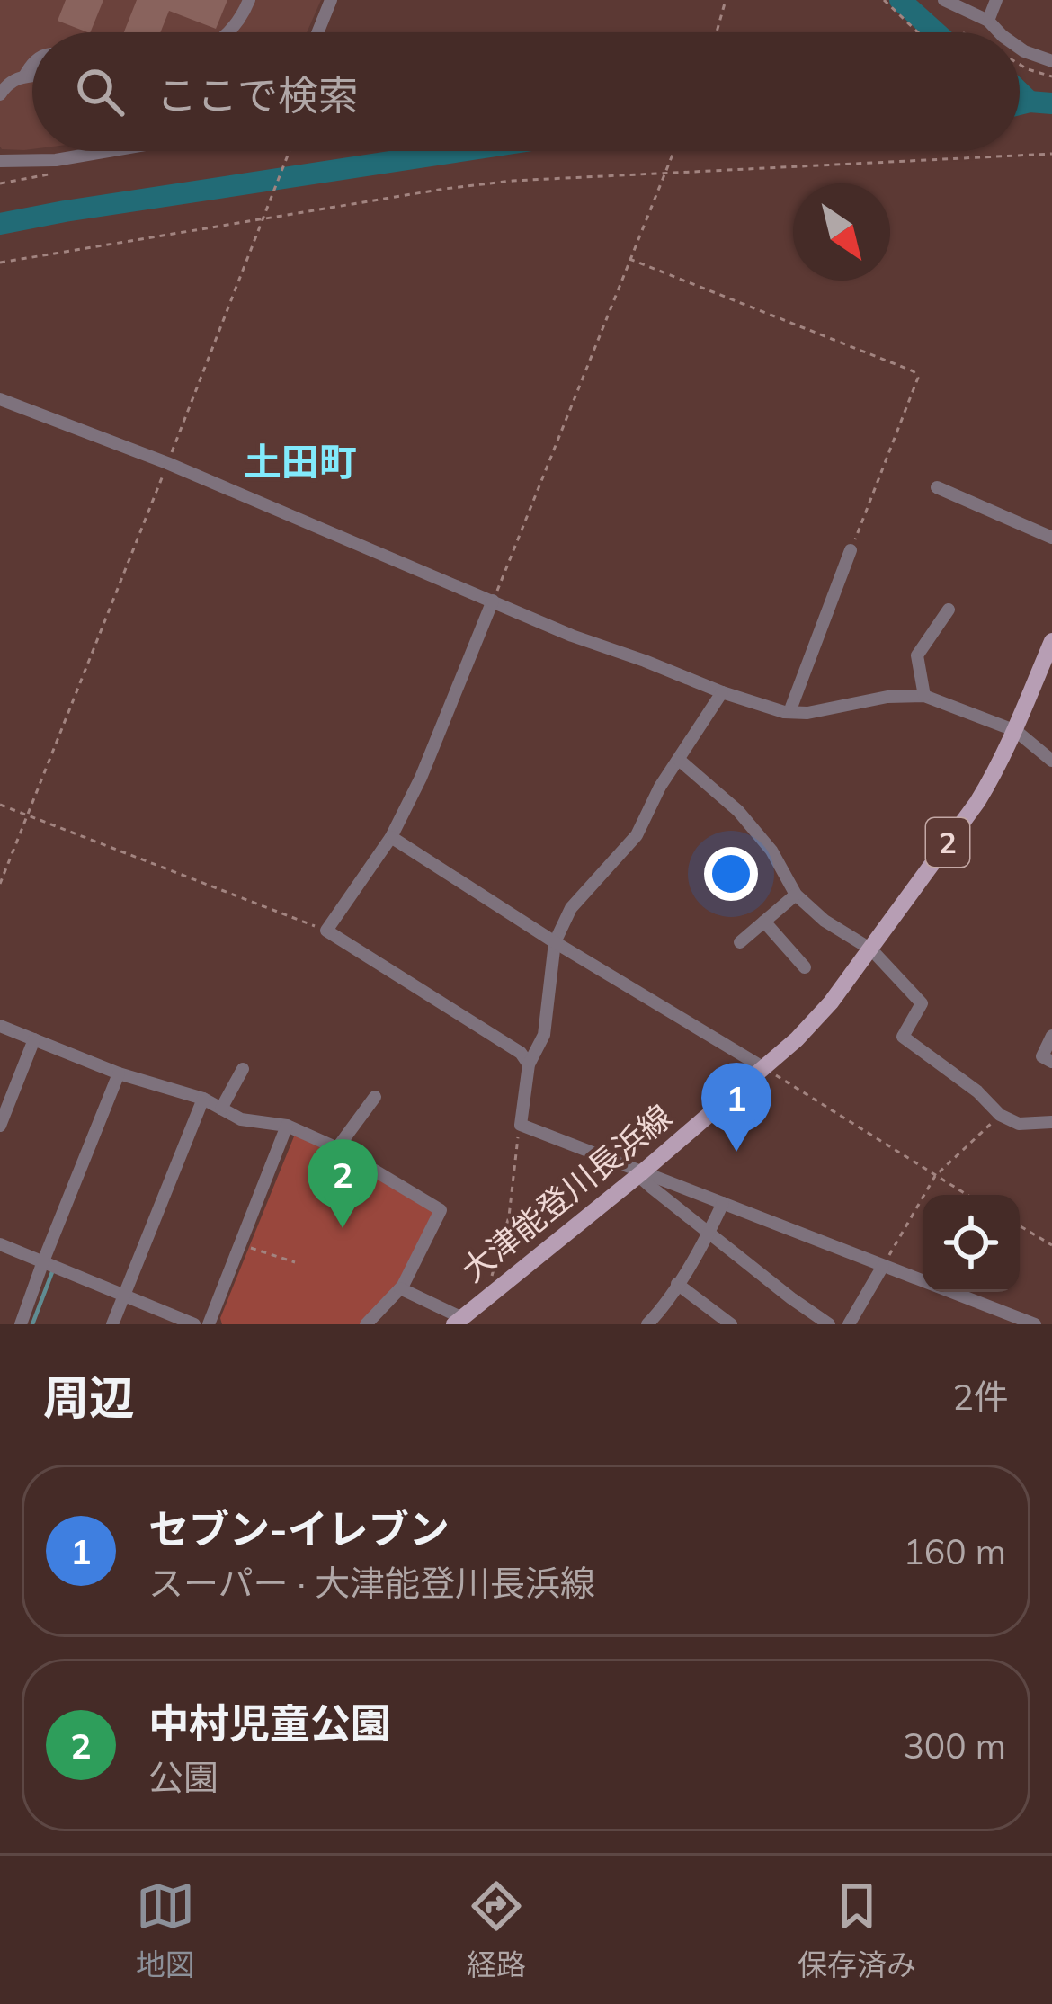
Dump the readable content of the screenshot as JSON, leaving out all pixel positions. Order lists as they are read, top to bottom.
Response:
{
  "streets": {
    "main road": ["2", "大津能登川長浜線"]
  },
  "districts": ["土田町"],
  "north": "bottom right",
  "page": {
    "search": "ここで検索",
    "pins": ["1", "2"],
    "heading": ["周辺", "2件"],
    "list": [
      {
        "mark": "1",
        "name": "セブン-イレブン",
        "note": "スーパー · 大津能登川長浜線",
        "value": "160 m"
      },
      {
        "mark": "2",
        "name": "中村児童公園",
        "note": "公園",
        "value": "300 m"
      }
    ],
    "nav": ["地図", "経路", "保存済み"]
  }
}
